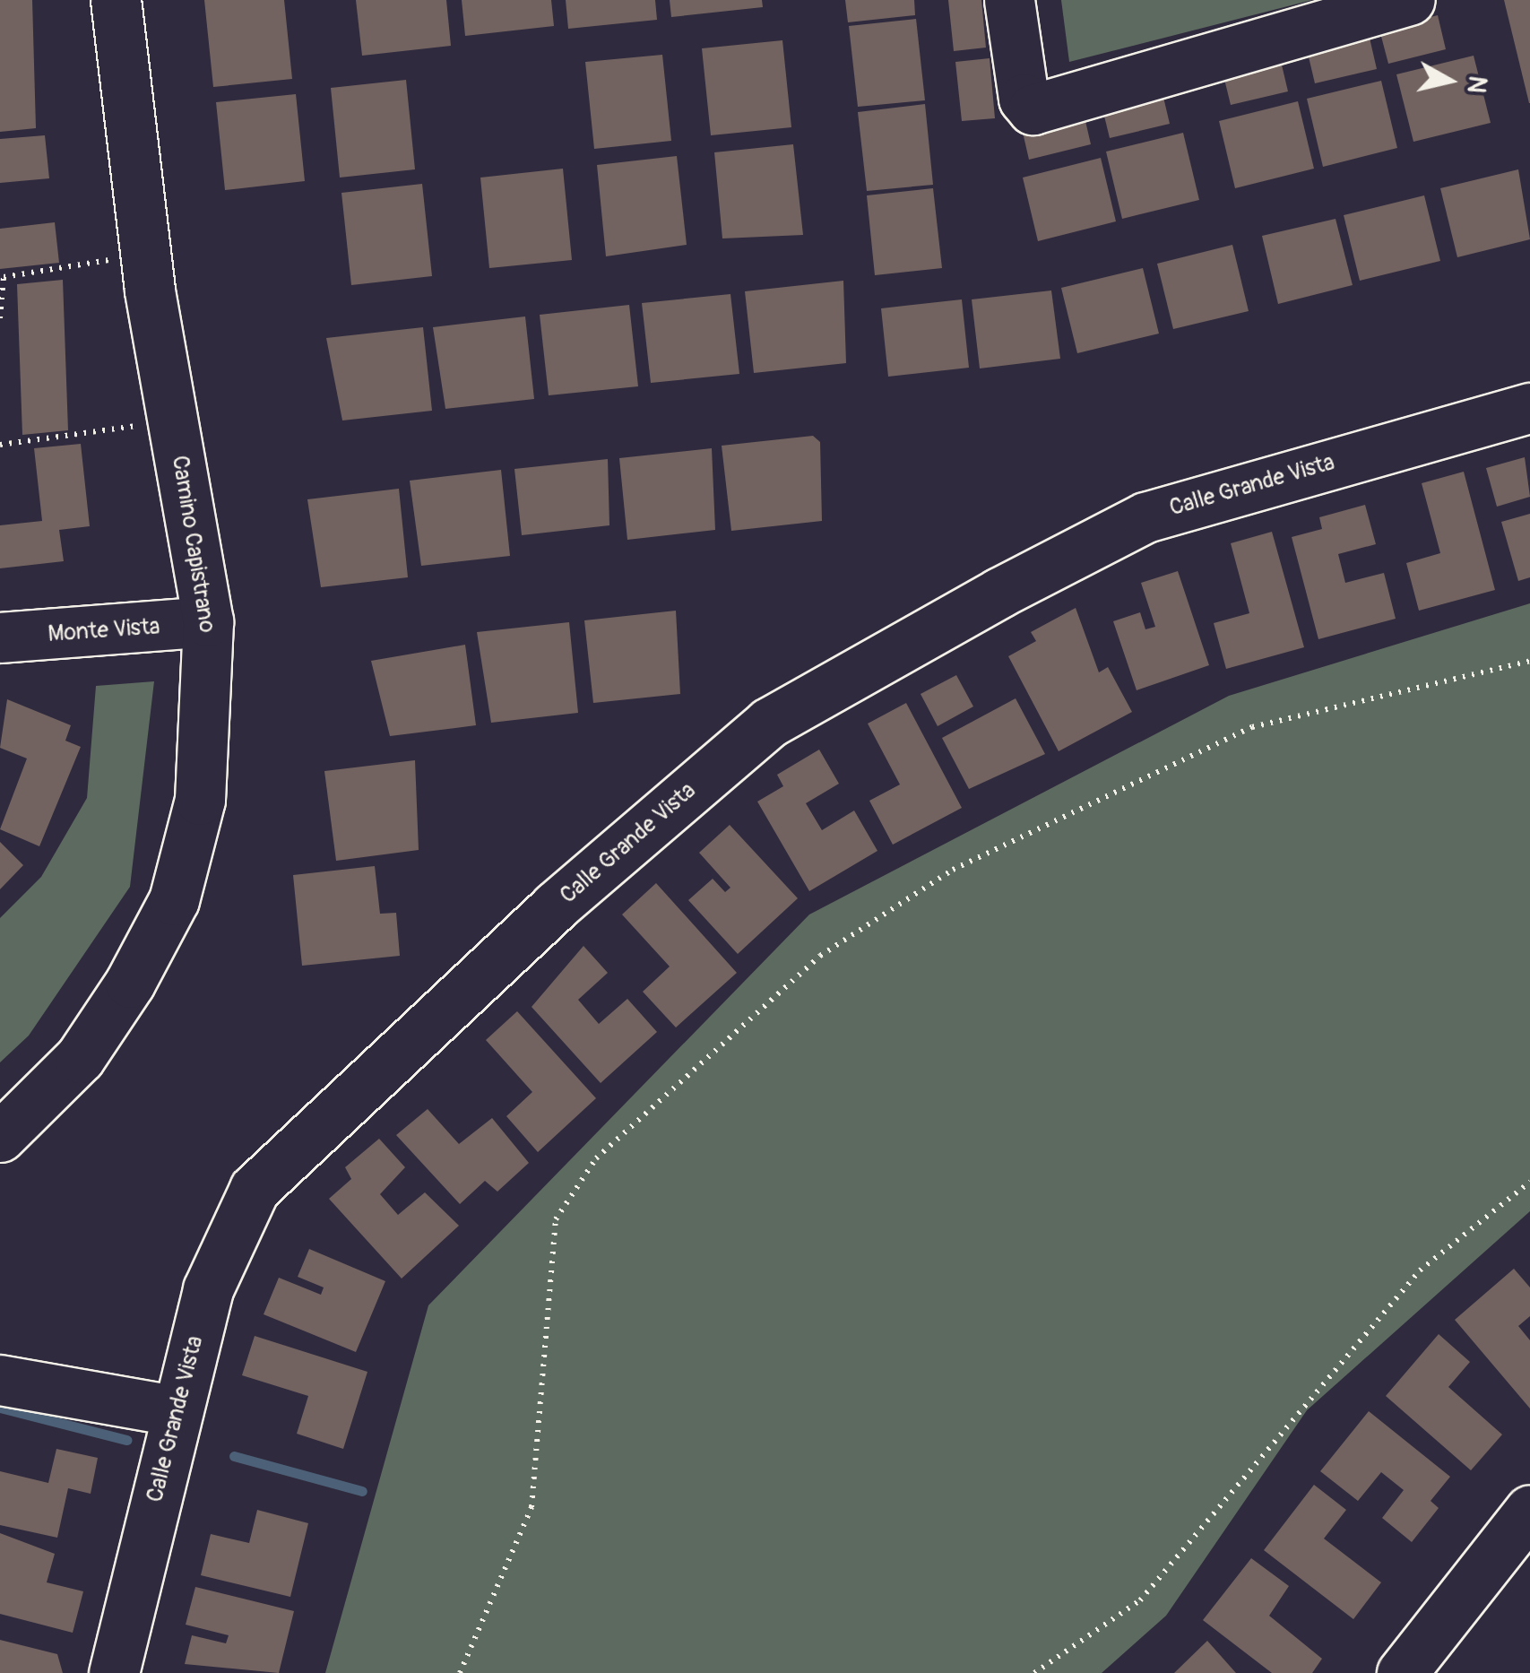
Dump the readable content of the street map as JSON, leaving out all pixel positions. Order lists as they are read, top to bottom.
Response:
{
  "streets": {
    "street": ["Calle Grande Vista", "Camino Capistrano", "Monte Vista"]
  },
  "crossings": [
    ["Camino Capistrano", "Monte Vista"]
  ],
  "north": "right"
}
